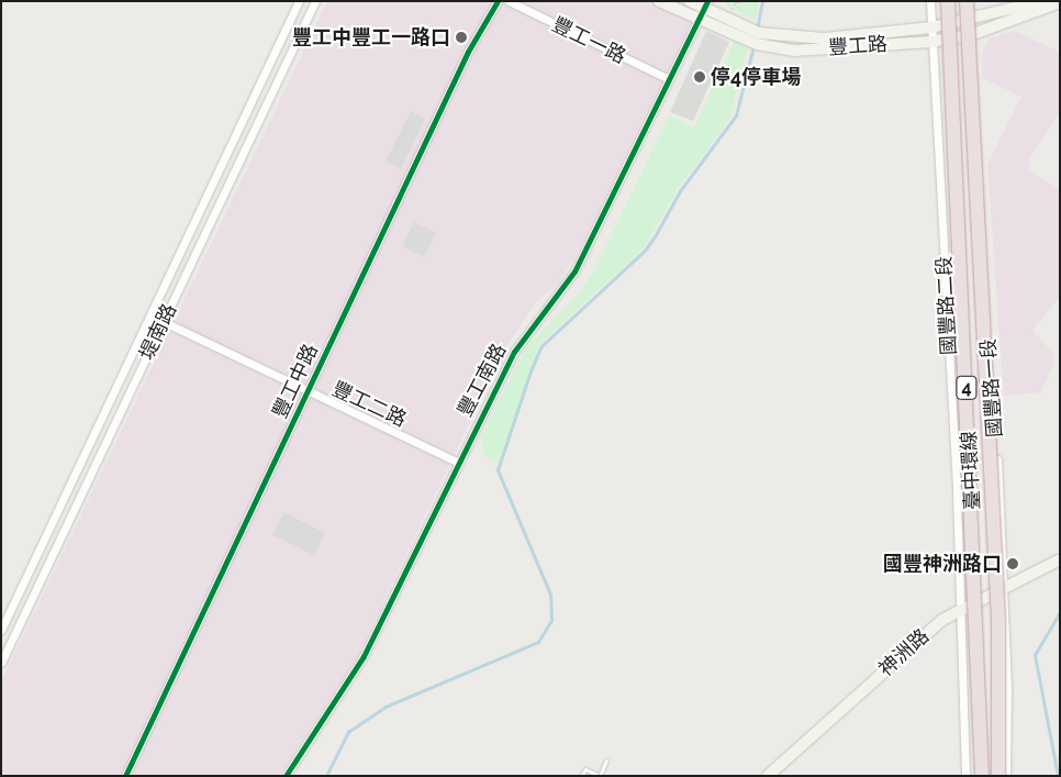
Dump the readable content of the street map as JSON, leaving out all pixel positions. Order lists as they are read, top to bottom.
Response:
{
  "streets": {
    "highway": ["4", "臺中環線"],
    "street": [
      "豐工一路",
      "豐工路",
      "國豐路二段",
      "堤南路",
      "豐工南路",
      "豐工中路",
      "國豐路一段",
      "豐工二路",
      "神洲路"
    ]
  },
  "crossings": [
    ["豐工一路", "豐工南路"],
    ["豐工路", "國豐路二段"],
    ["豐工路", "豐工南路"],
    ["豐工路", "國豐路一段"],
    ["國豐路二段", "神洲路"],
    ["堤南路", "豐工二路"],
    ["豐工南路", "豐工二路"],
    ["豐工中路", "豐工二路"],
    ["國豐路一段", "神洲路"]
  ],
  "places": ["豐工中豐工一路口", "停4停車場", "國豐神洲路口"]
}
